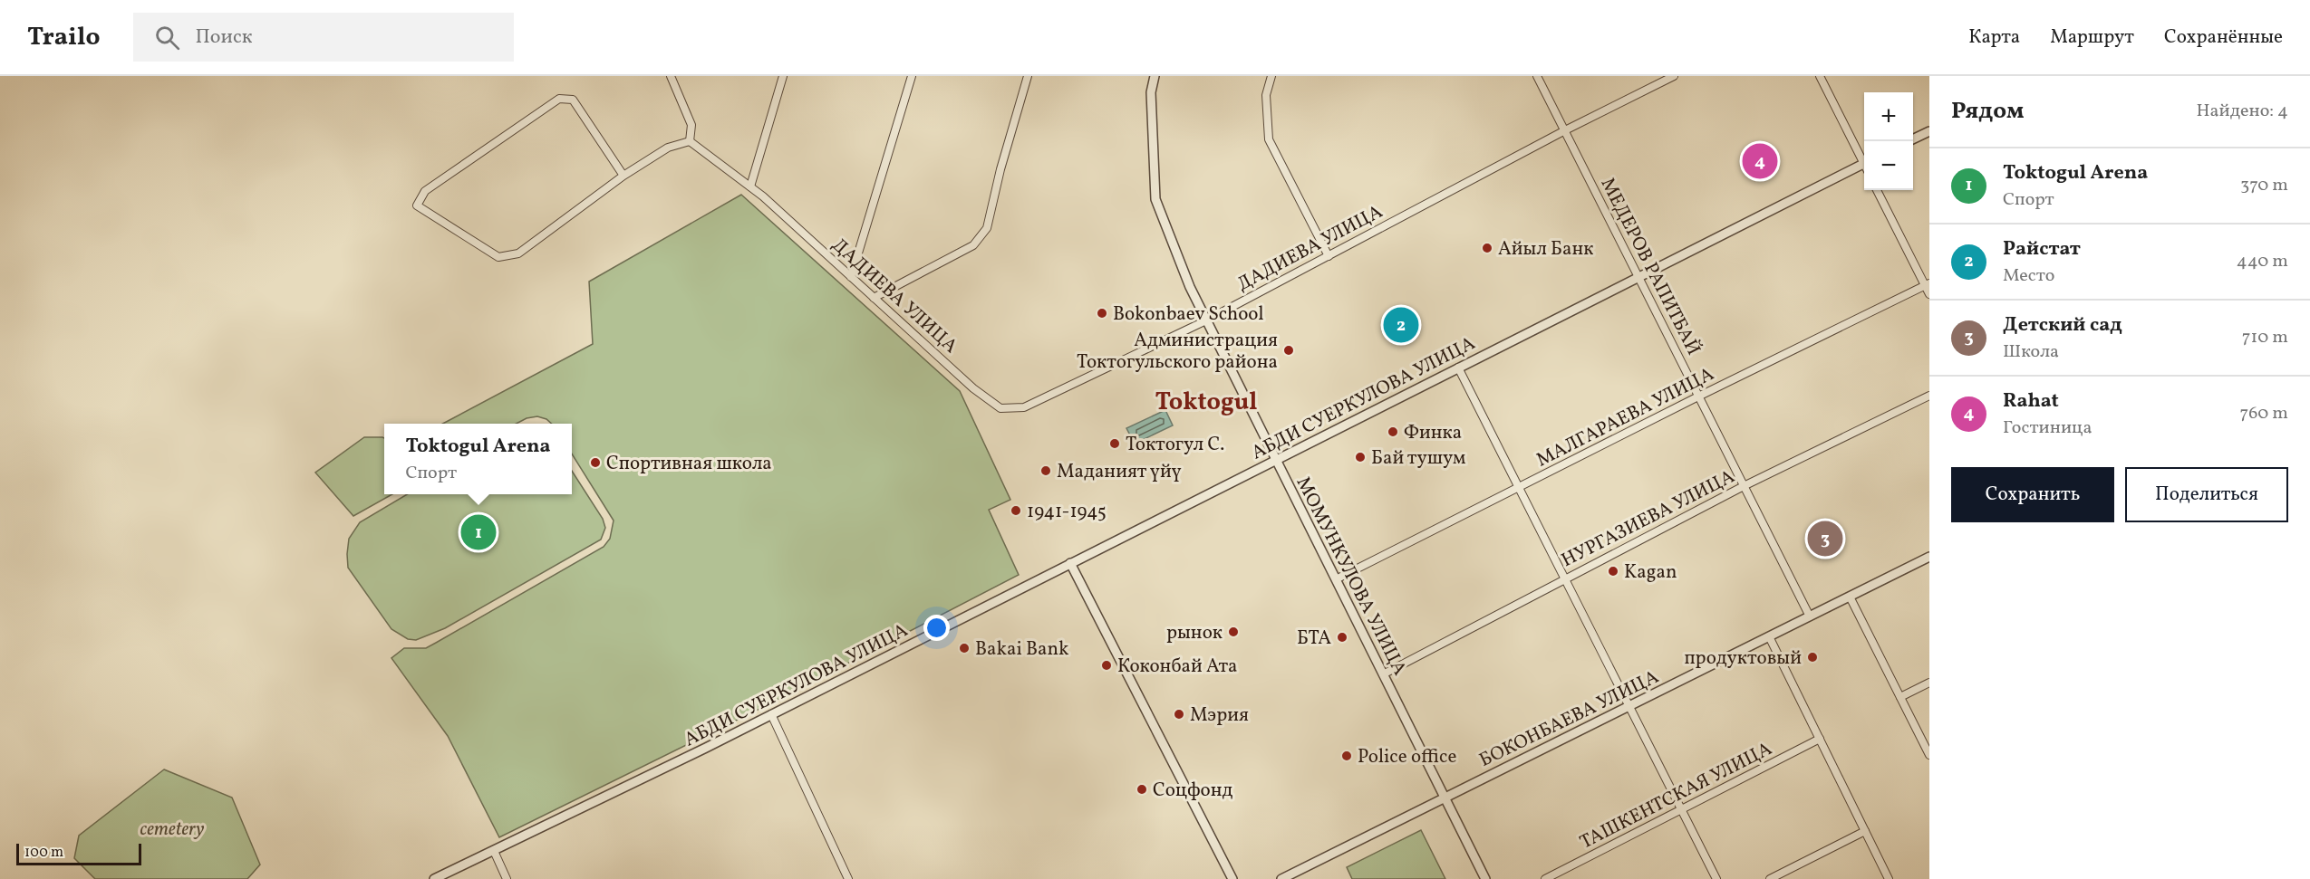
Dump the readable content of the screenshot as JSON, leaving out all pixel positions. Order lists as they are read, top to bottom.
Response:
{
  "streets": {
    "street": [
      "ДАДИЕВА УЛИЦА",
      "МЕДЕРОВ РАПИТБАЙ",
      "АБДИ СУЕРКУЛОВА УЛИЦА",
      "МАЛГАРАЕВА УЛИЦА",
      "НУРГАЗИЕВА УЛИЦА",
      "МОМУНКУЛОВА УЛИЦА",
      "БОКОНБАЕВА УЛИЦА",
      "ТАШКЕНТСКАЯ УЛИЦА"
    ]
  },
  "crossings": [
    ["ДАДИЕВА УЛИЦА", "МЕДЕРОВ РАПИТБАЙ"],
    ["ДАДИЕВА УЛИЦА", "МОМУНКУЛОВА УЛИЦА"],
    ["МЕДЕРОВ РАПИТБАЙ", "АБДИ СУЕРКУЛОВА УЛИЦА"],
    ["МЕДЕРОВ РАПИТБАЙ", "МАЛГАРАЕВА УЛИЦА"],
    ["МЕДЕРОВ РАПИТБАЙ", "НУРГАЗИЕВА УЛИЦА"],
    ["МЕДЕРОВ РАПИТБАЙ", "БОКОНБАЕВА УЛИЦА"],
    ["АБДИ СУЕРКУЛОВА УЛИЦА", "МОМУНКУЛОВА УЛИЦА"],
    ["МАЛГАРАЕВА УЛИЦА", "МОМУНКУЛОВА УЛИЦА"],
    ["НУРГАЗИЕВА УЛИЦА", "МОМУНКУЛОВА УЛИЦА"],
    ["МОМУНКУЛОВА УЛИЦА", "БОКОНБАЕВА УЛИЦА"]
  ],
  "districts": ["Toktogul"],
  "parks": ["cemetery"],
  "places": [
    "Айыл Банк",
    "Bokonbaev School",
    "Администрация Токтогульского района",
    "Финка",
    "Токтогул С.",
    "Бай тушум",
    "Спортивная школа",
    "Маданият үйү",
    "1941-1945",
    "Kagan",
    "рынок",
    "БТА",
    "Bakai Bank",
    "продуктовый",
    "Коконбай Ата",
    "Мэрия",
    "Police office",
    "Соцфонд"
  ],
  "scale_bar": "100 m",
  "page": {
    "header": "Trailo",
    "search": "Поиск",
    "nav": ["Карта", "Маршрут", "Сохранённые"],
    "heading": ["Рядом", "Найдено: 4"],
    "map_buttons": ["+", "−"],
    "pins": [
      "4",
      "2",
      "1",
      "3"
    ],
    "list": [
      {
        "mark": "1",
        "name": "Toktogul Arena",
        "note": "Спорт",
        "value": "370 m"
      },
      {
        "mark": "2",
        "name": "Райстат",
        "note": "Место",
        "value": "440 m"
      },
      {
        "mark": "3",
        "name": "Детский сад",
        "note": "Школа",
        "value": "710 m"
      },
      {
        "mark": "4",
        "name": "Rahat",
        "note": "Гостиница",
        "value": "760 m"
      }
    ],
    "popup": ["Toktogul Arena", "Спорт"],
    "buttons": ["Сохранить", "Поделиться"],
    "scale": "100 m"
  }
}
